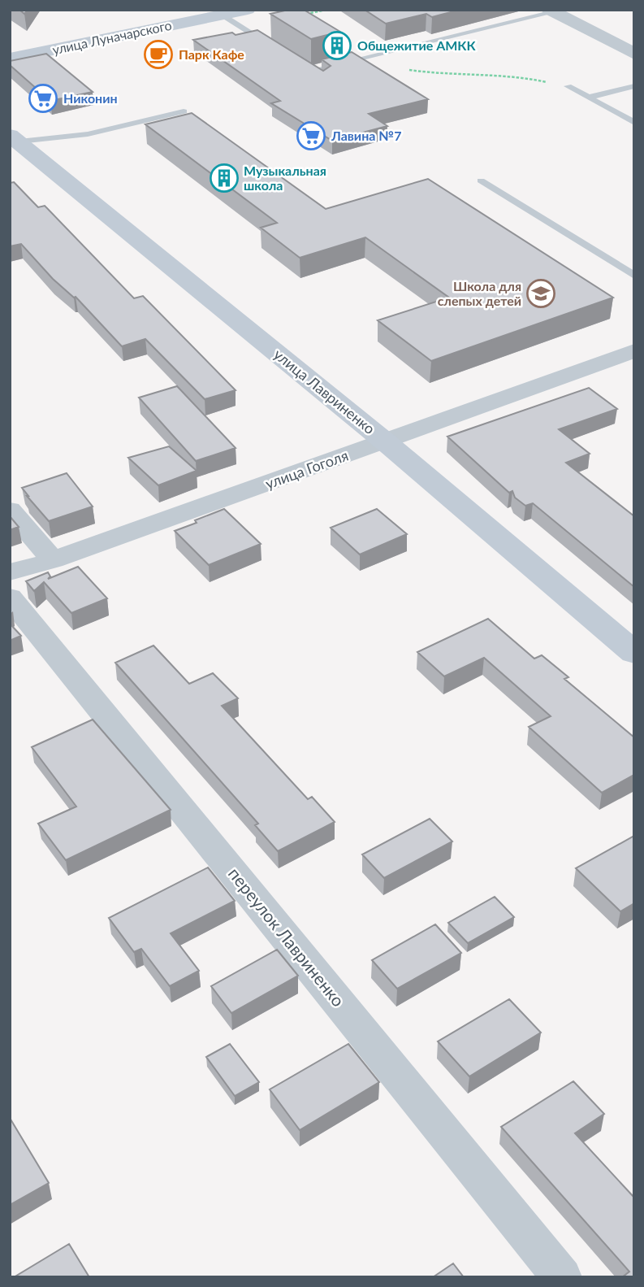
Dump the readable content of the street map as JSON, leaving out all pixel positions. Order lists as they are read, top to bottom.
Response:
{
  "streets": {
    "main road": ["улица Луначарского", "улица Лавриненко"],
    "street": ["улица Гоголя", "переулок Лавриненко"]
  },
  "crossings": [
    ["улица Лавриненко", "улица Гоголя"]
  ],
  "places": {
    "building": ["Общежитие АМКК", "Музыкальная школа"],
    "cafe": ["Парк Кафе"],
    "supermarket": ["Никонин", "Лавина №7"],
    "school or university": ["Школа для слепых детей"]
  }
}
